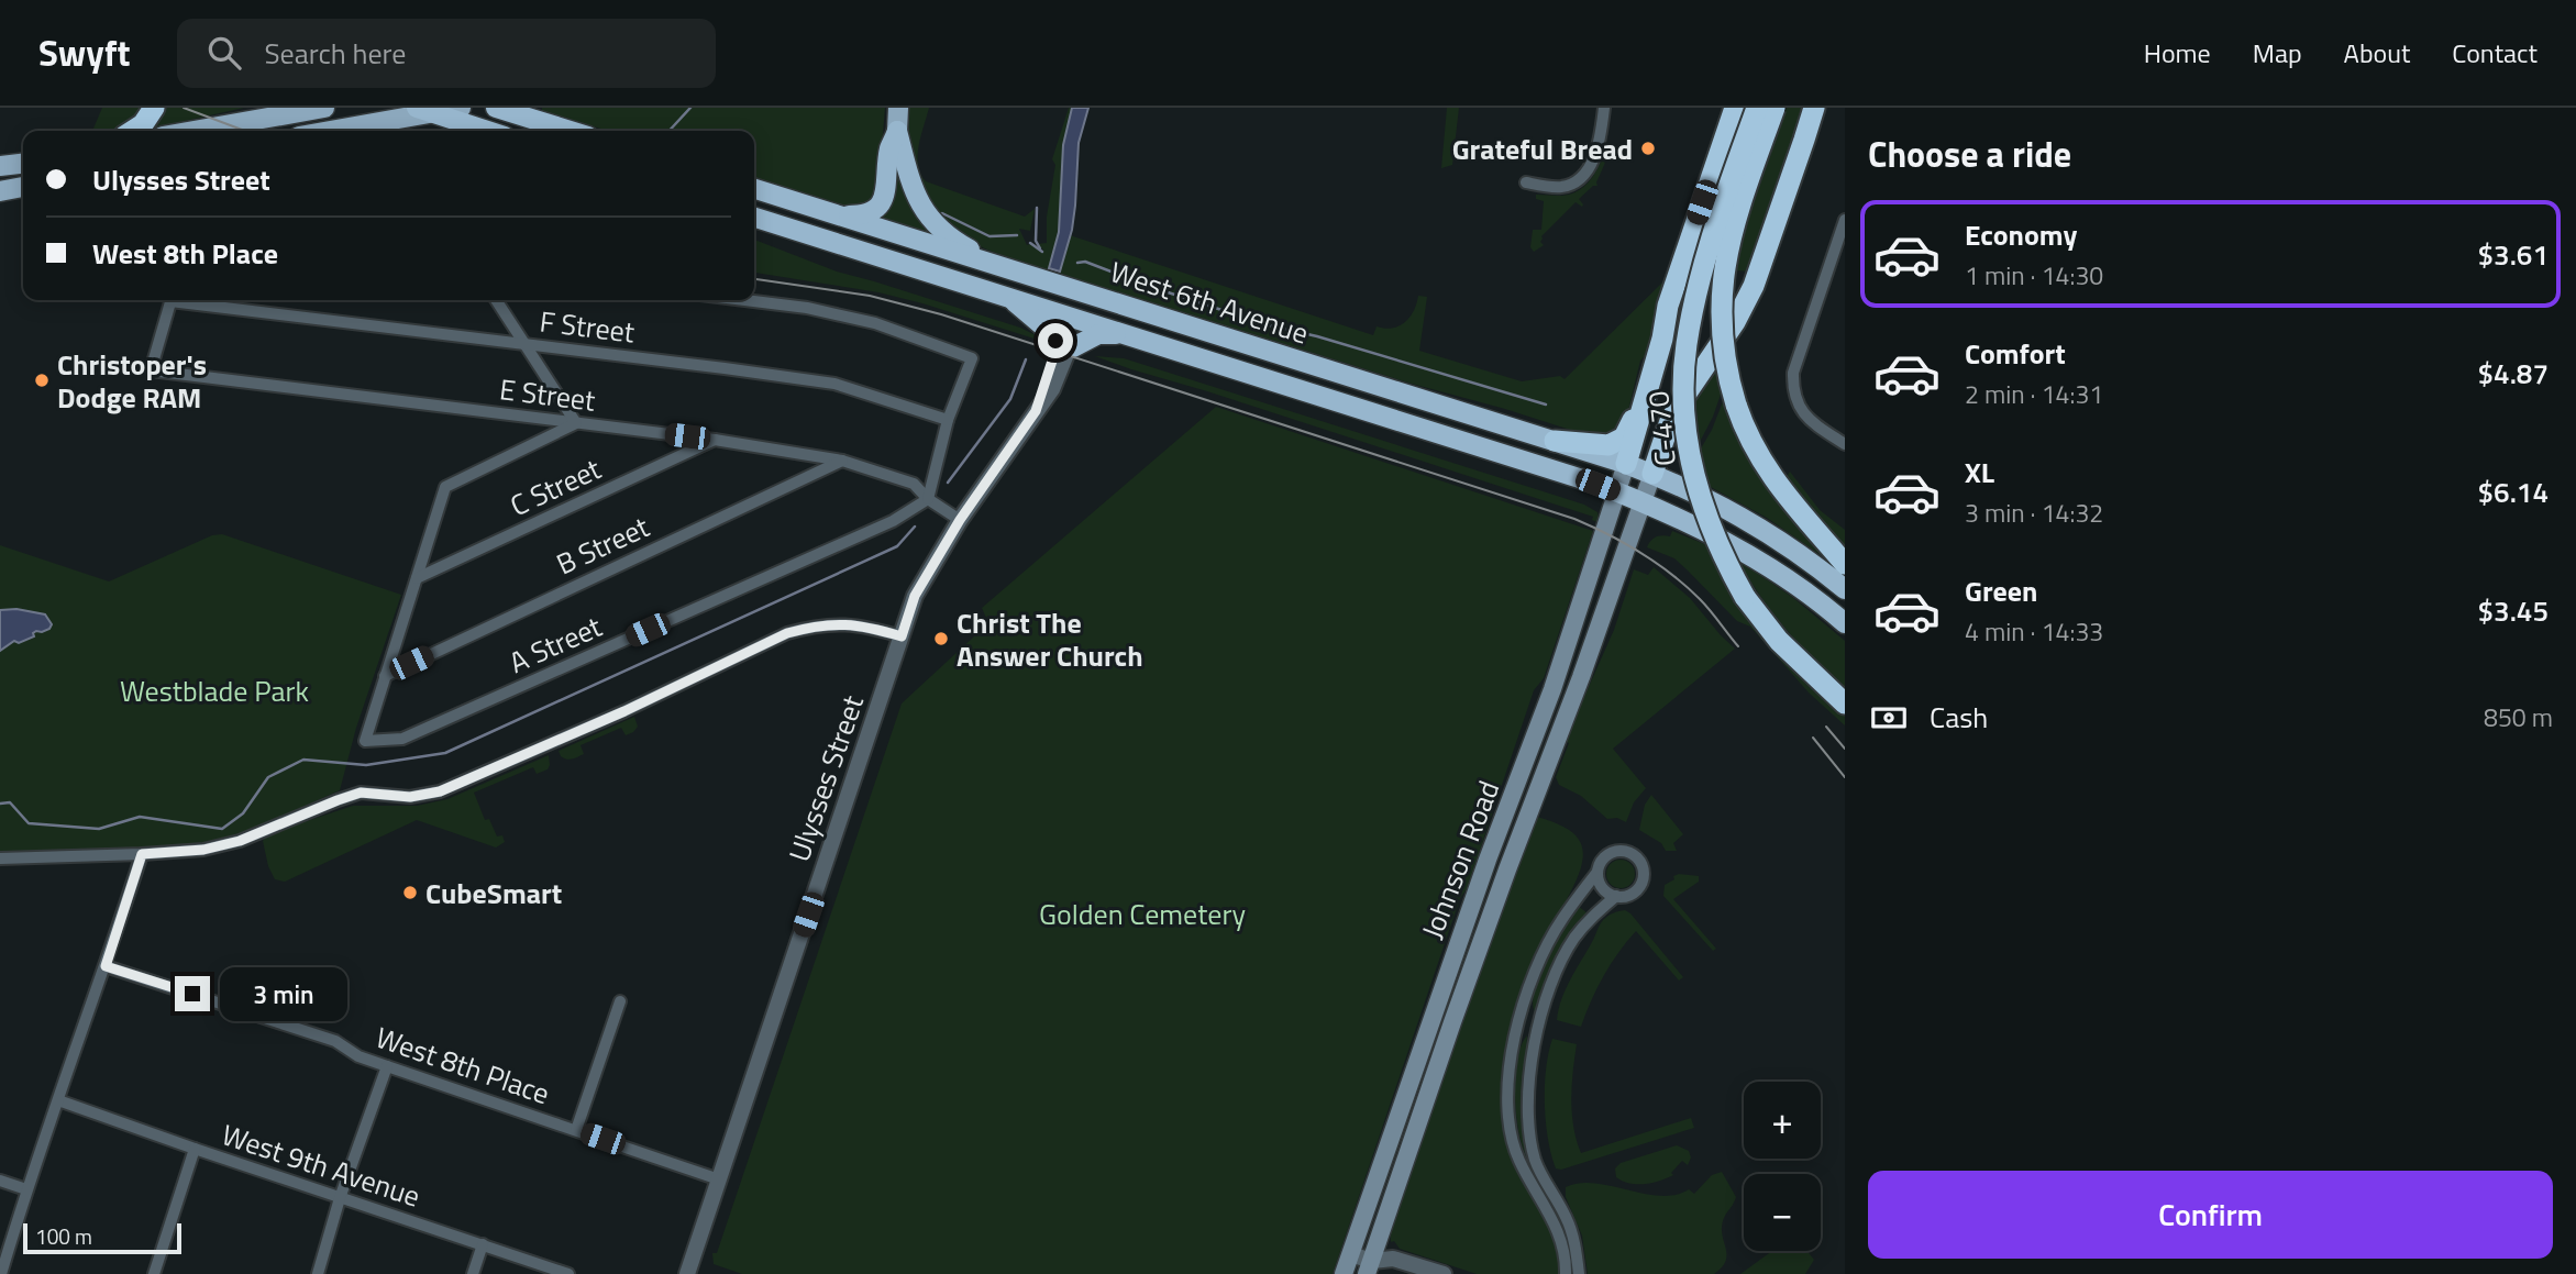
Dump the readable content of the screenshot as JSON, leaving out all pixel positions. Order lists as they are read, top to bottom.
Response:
{
  "streets": {
    "highway": ["West 6th Avenue", "C-470"],
    "main road": ["Johnson Road"],
    "street": [
      "F Street",
      "E Street",
      "C Street",
      "B Street",
      "A Street",
      "Ulysses Street",
      "West 8th Place",
      "West 9th Avenue"
    ]
  },
  "crossings": [
    ["West 6th Avenue", "Johnson Road"],
    ["E Street", "C Street"],
    ["E Street", "B Street"],
    ["E Street", "A Street"],
    ["E Street", "Ulysses Street"],
    ["B Street", "A Street"],
    ["Ulysses Street", "West 8th Place"]
  ],
  "parks": ["Westblade Park", "Golden Cemetery"],
  "places": [
    "Grateful Bread",
    "Christoper's Dodge RAM",
    "Christ The Answer Church",
    "CubeSmart"
  ],
  "scale_bar": "100 m",
  "page": {
    "header": "Swyft",
    "search": "Search here",
    "nav": [
      "Home",
      "Map",
      "About",
      "Contact"
    ],
    "heading": "Choose a ride",
    "banner": ["Ulysses Street", "West 8th Place"],
    "list": [
      {
        "name": "Economy",
        "note": "1 min · 14:30",
        "value": "$3.61"
      },
      {
        "name": "Comfort",
        "note": "2 min · 14:31",
        "value": "$4.87"
      },
      {
        "name": "XL",
        "note": "3 min · 14:32",
        "value": "$6.14"
      },
      {
        "name": "Green",
        "note": "4 min · 14:33",
        "value": "$3.45"
      }
    ],
    "pay": ["Cash", "850 m"],
    "bubble": "3 min",
    "map_buttons": ["+", "−"],
    "buttons": "Confirm",
    "scale": "100 m"
  }
}
